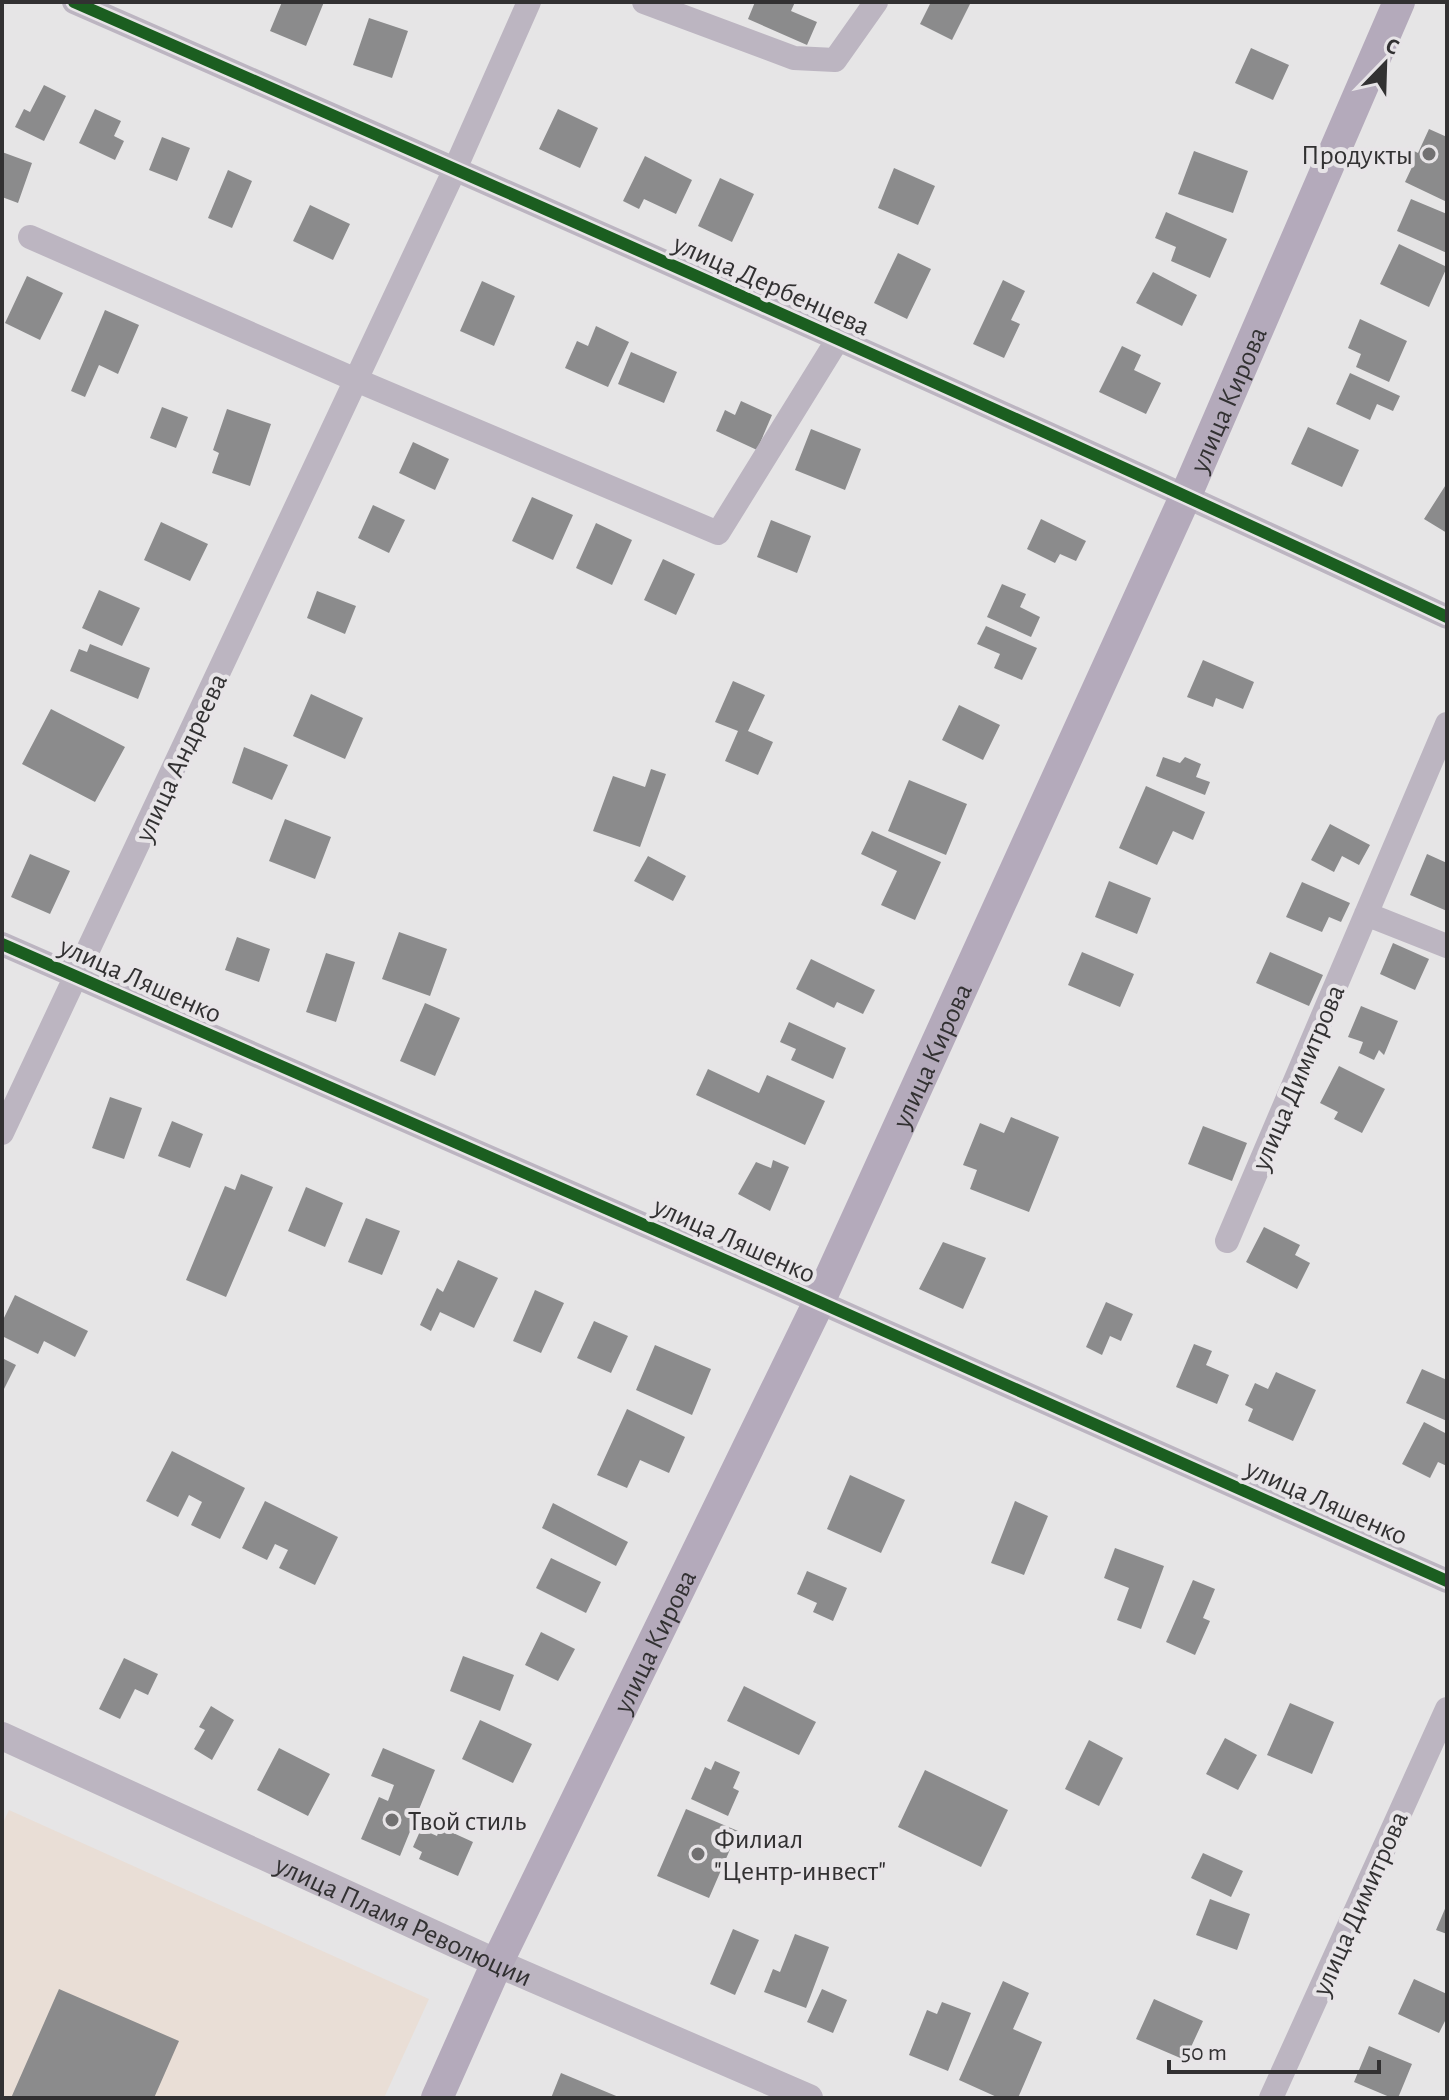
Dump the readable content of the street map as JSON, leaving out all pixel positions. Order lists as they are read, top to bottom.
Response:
{
  "streets": {
    "main road": ["улица Кирова"],
    "street": [
      "улица Дербенцева",
      "улица Андреева",
      "улица Ляшенко",
      "улица Димитрова",
      "улица Пламя Революции"
    ]
  },
  "crossings": [
    ["улица Дербенцева", "улица Кирова"],
    ["улица Дербенцева", "улица Андреева"],
    ["улица Кирова", "улица Ляшенко"],
    ["улица Кирова", "улица Пламя Революции"],
    ["улица Андреева", "улица Ляшенко"]
  ],
  "places": ["Продукты", "Твой стиль", "Филиал \"Центр-инвест\""],
  "scale_bar": "50 m",
  "north": "top right"
}
